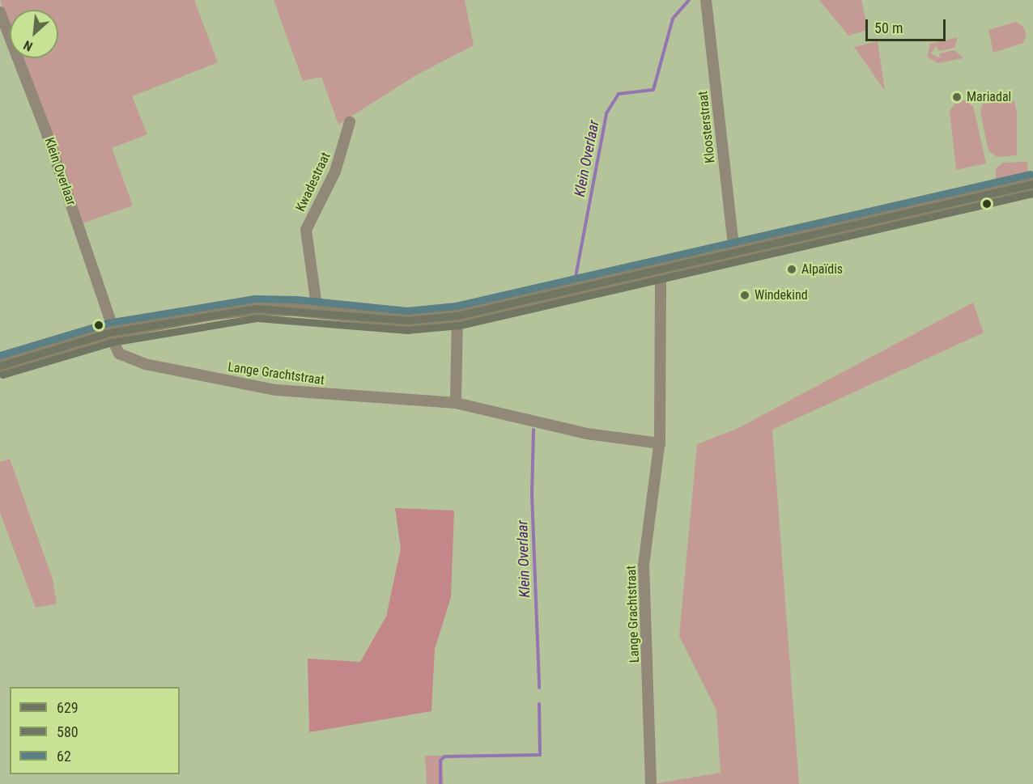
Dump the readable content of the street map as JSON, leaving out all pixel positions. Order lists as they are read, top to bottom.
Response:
{
  "streets": {
    "street": [
      "Kloosterstraat",
      "Klein Overlaar",
      "Kwadestraat",
      "Lange Grachtstraat"
    ]
  },
  "crossings": [
    ["Klein Overlaar", "Lange Grachtstraat"]
  ],
  "water": ["Klein Overlaar"],
  "places": ["Mariadal", "Alpaïdis", "Windekind"],
  "lines": ["transit line 62", "transit line 629", "transit line 580"],
  "legend": ["629", "580", "62"],
  "scale_bar": "50 m",
  "north": "bottom left"
}
